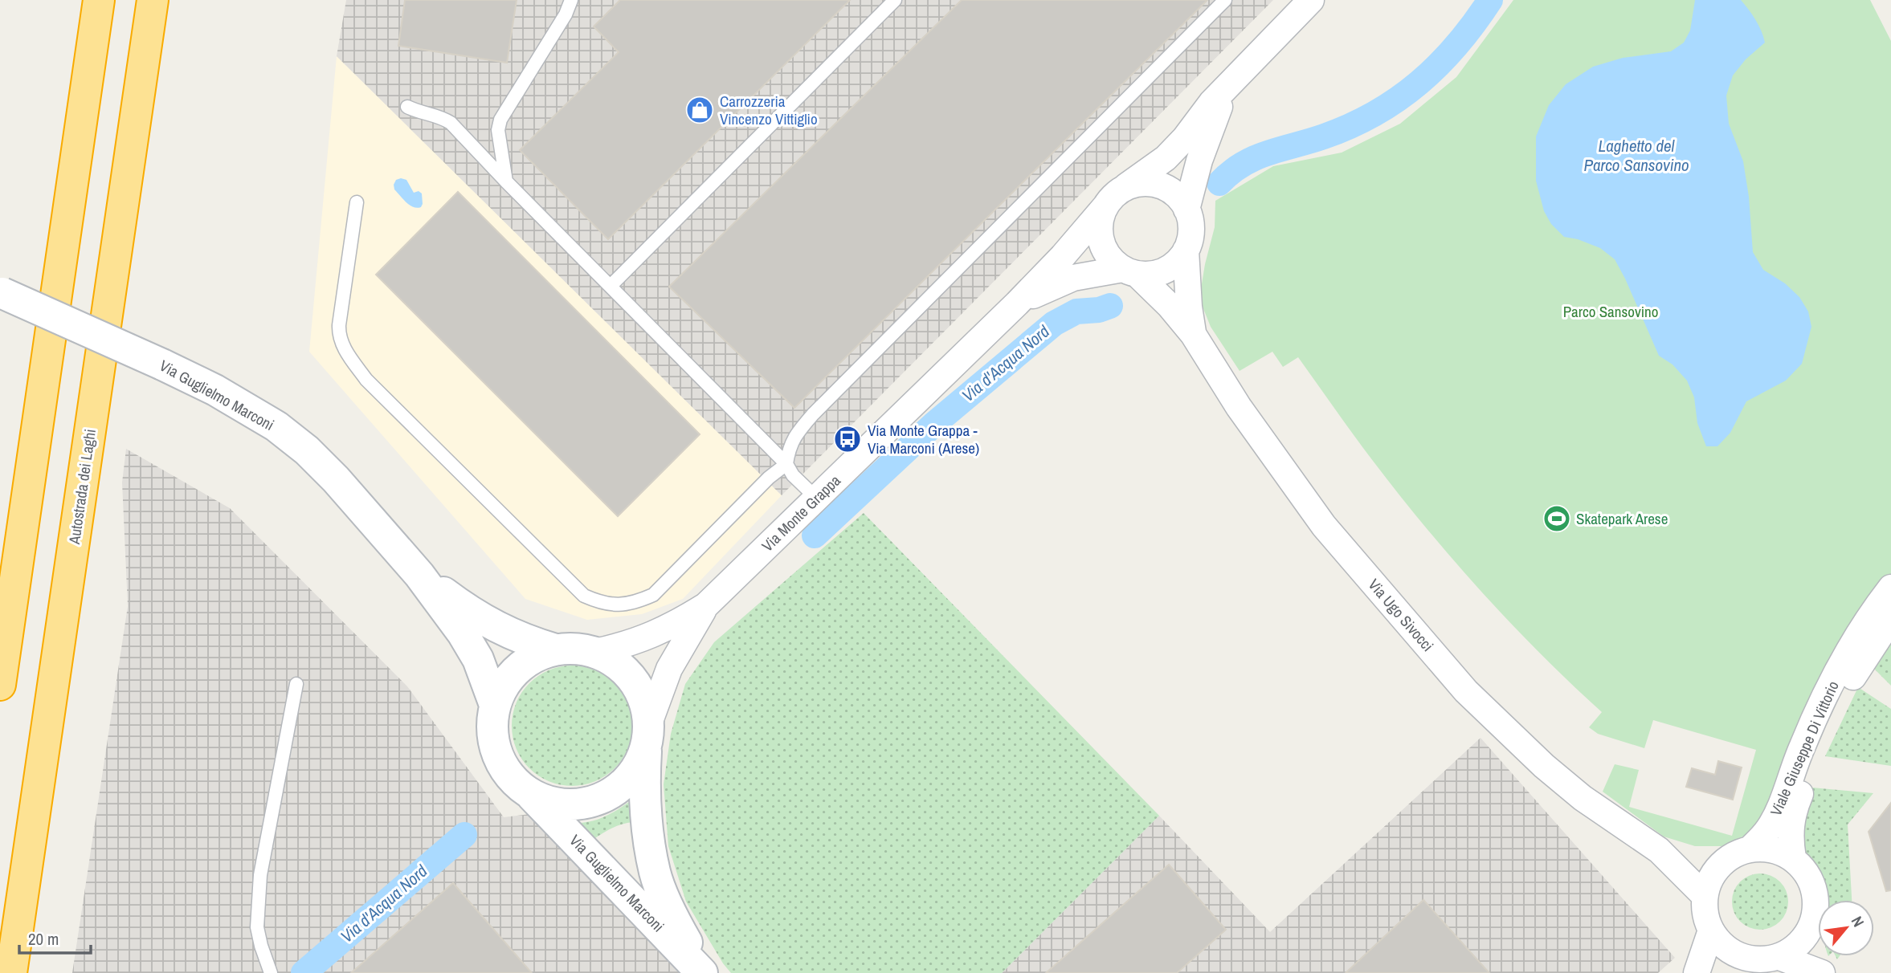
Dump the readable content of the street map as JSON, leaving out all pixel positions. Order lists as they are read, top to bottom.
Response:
{
  "streets": {
    "highway": ["Autostrada dei Laghi"],
    "street": [
      "Via Guglielmo Marconi",
      "Via Monte Grappa",
      "Via Ugo Sivocci",
      "Viale Giuseppe Di Vittorio"
    ]
  },
  "crossings": [
    ["Via Guglielmo Marconi", "Via Monte Grappa"],
    ["Via Monte Grappa", "Via Ugo Sivocci"],
    ["Via Ugo Sivocci", "Viale Giuseppe Di Vittorio"]
  ],
  "water": ["Laghetto del Parco Sansovino", "Via d'Acqua Nord"],
  "parks": ["Parco Sansovino"],
  "places": {
    "shop": ["Carrozzeria Vincenzo Vittiglio"],
    "bus stop": ["Via Monte Grappa - Via Marconi (Arese)"],
    "sports": ["Skatepark Arese"]
  },
  "scale_bar": "20 m",
  "north": "top right"
}
